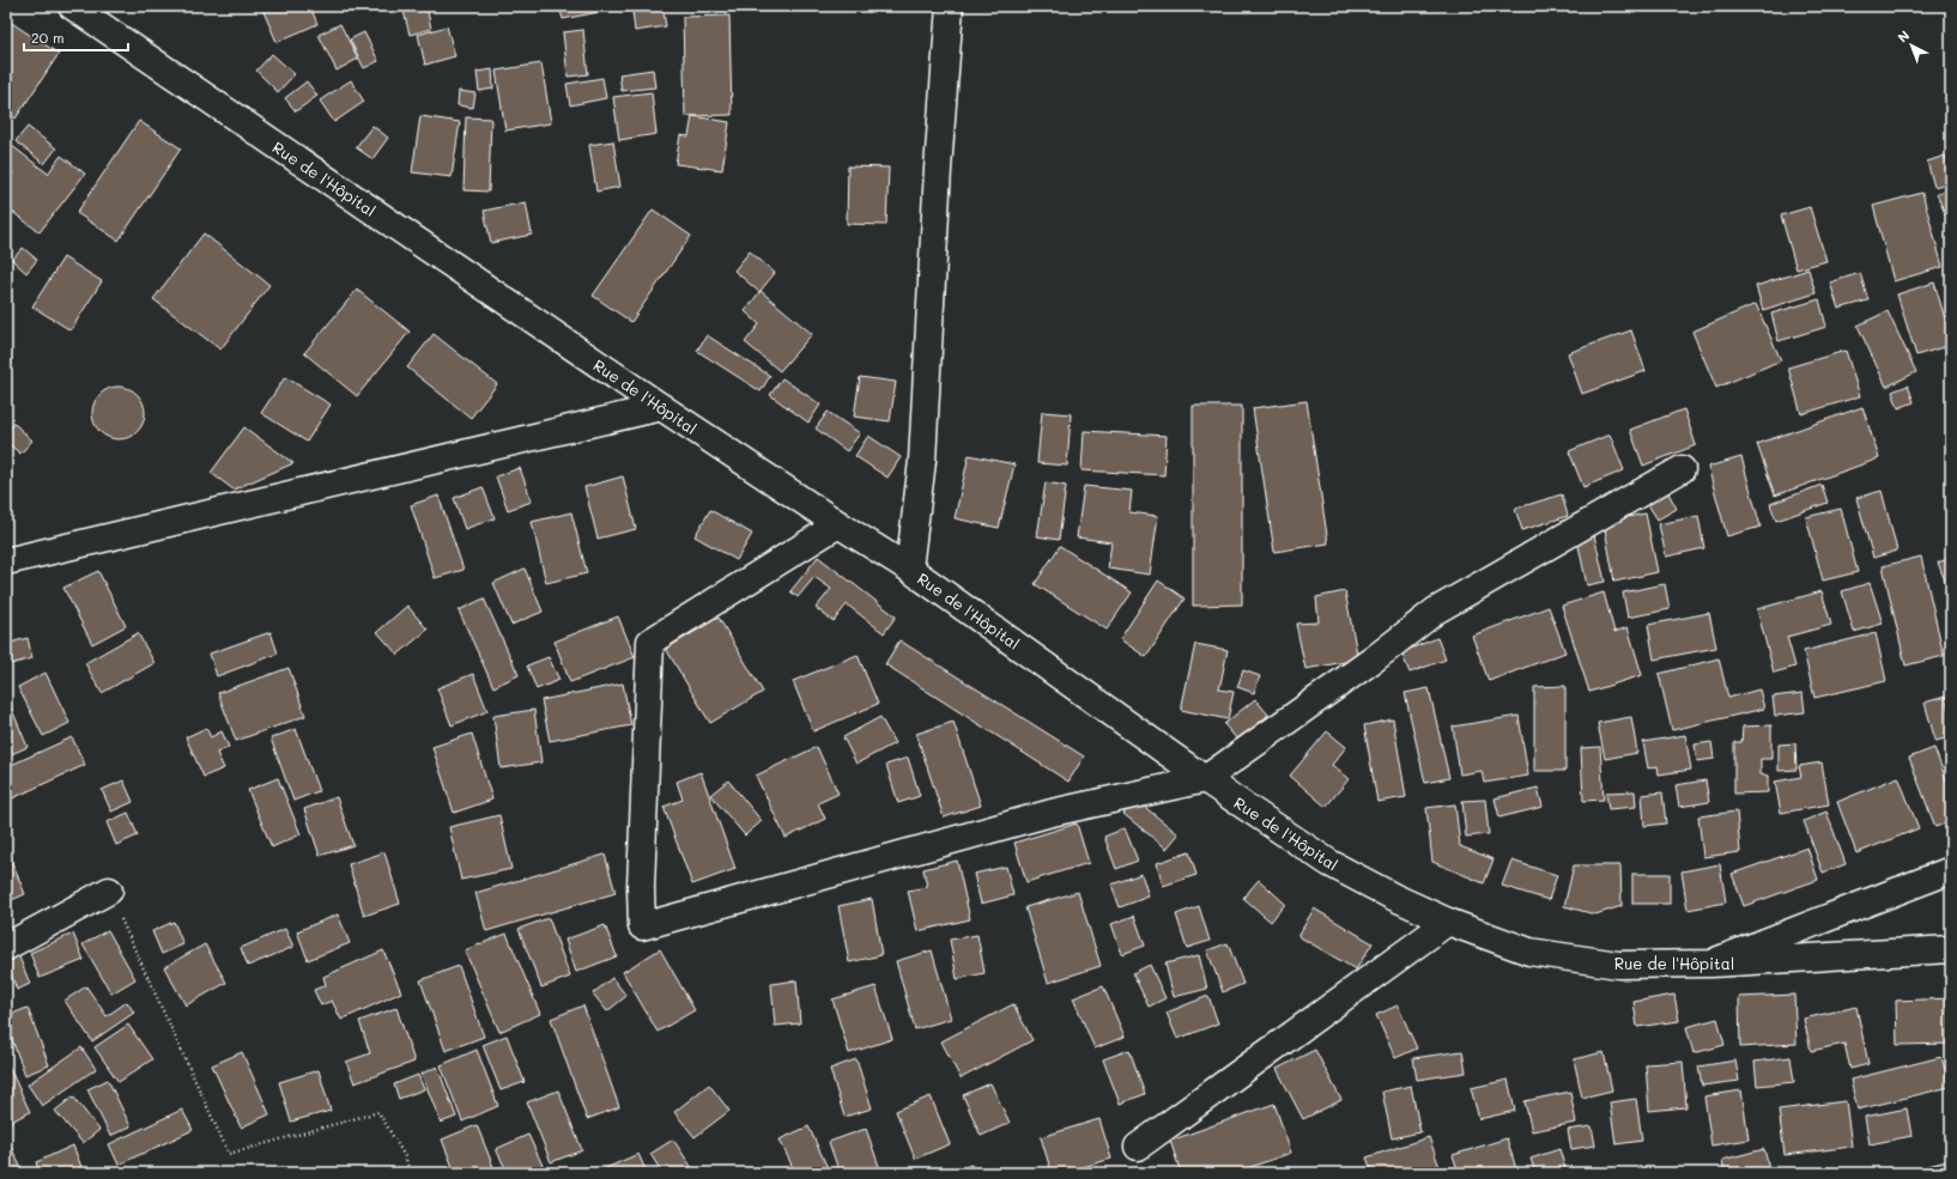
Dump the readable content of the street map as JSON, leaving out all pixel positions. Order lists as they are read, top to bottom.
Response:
{
  "streets": {
    "street": ["Rue de l'Hôpital"]
  },
  "scale_bar": "20 m",
  "north": "top left"
}
